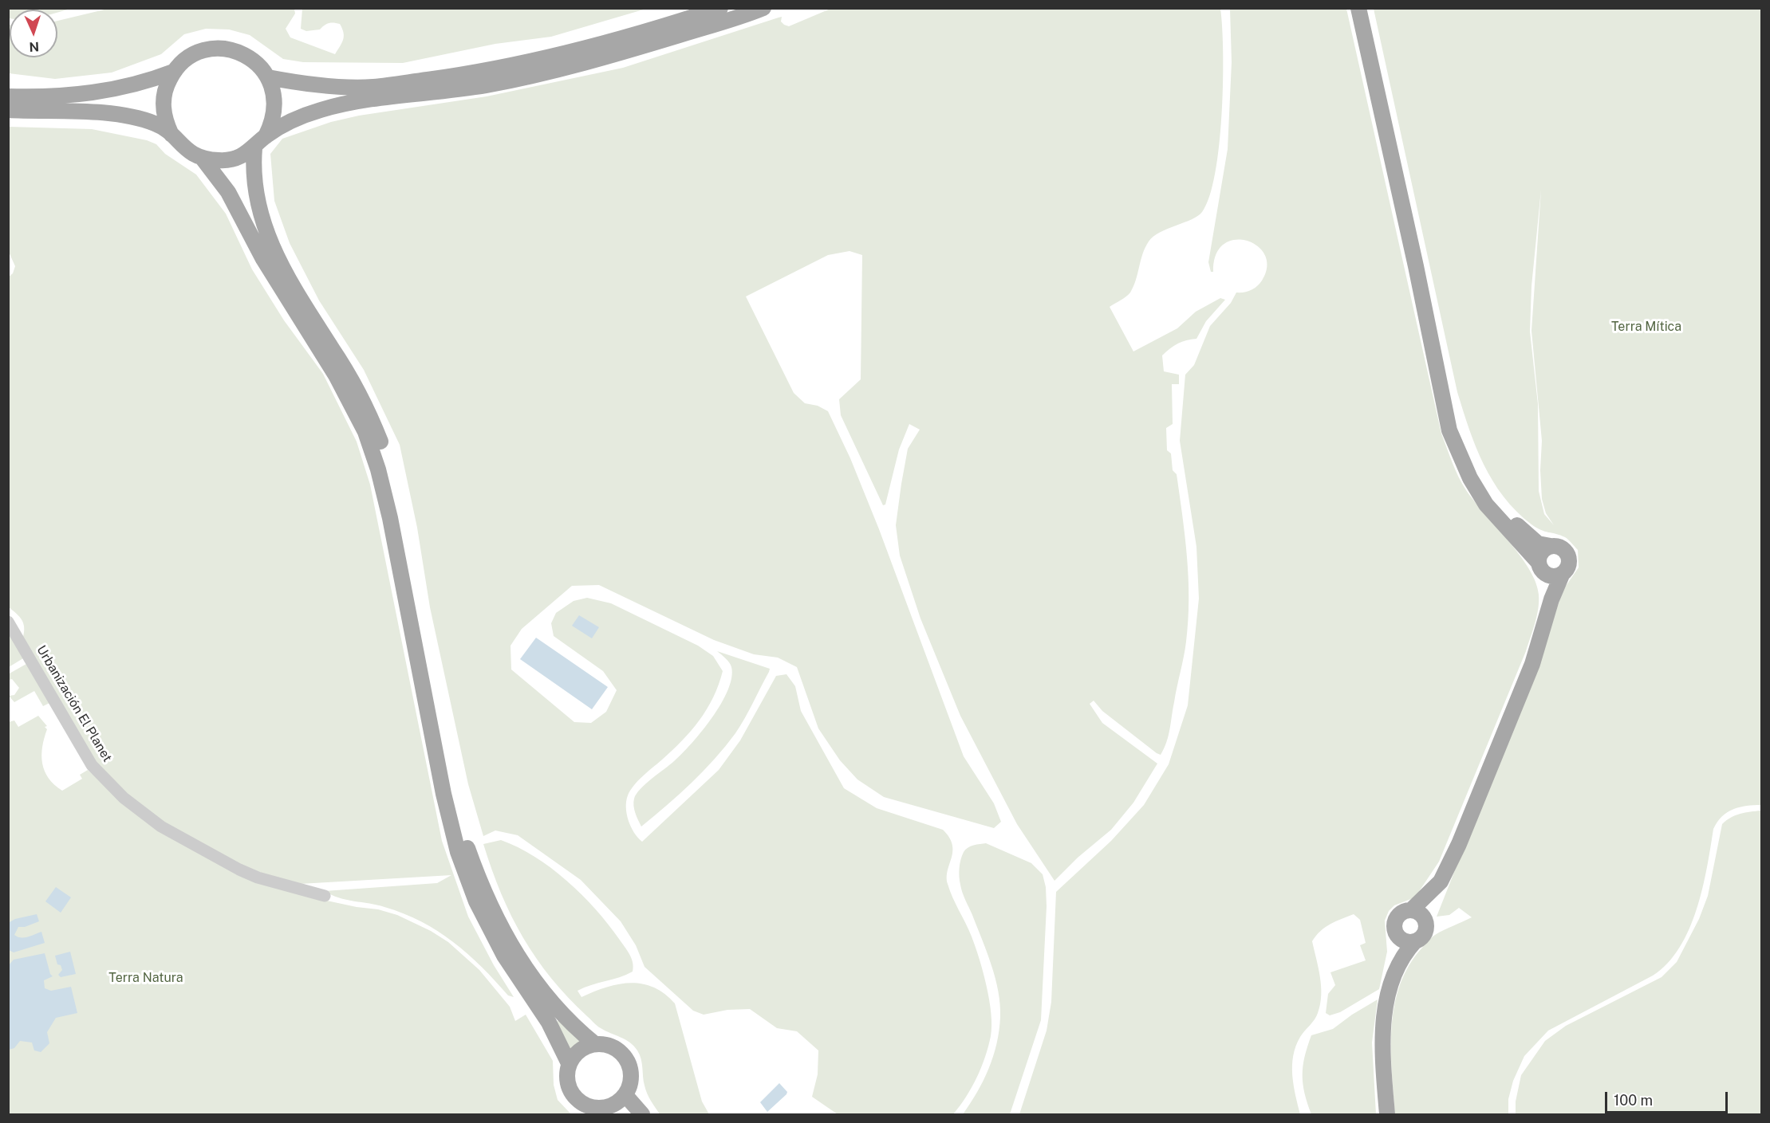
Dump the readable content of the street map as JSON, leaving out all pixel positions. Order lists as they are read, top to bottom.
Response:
{
  "streets": {
    "street": ["Urbanización El Planet"]
  },
  "parks": ["Terra Mítica", "Terra Natura"],
  "scale_bar": "100 m",
  "north": "bottom"
}
